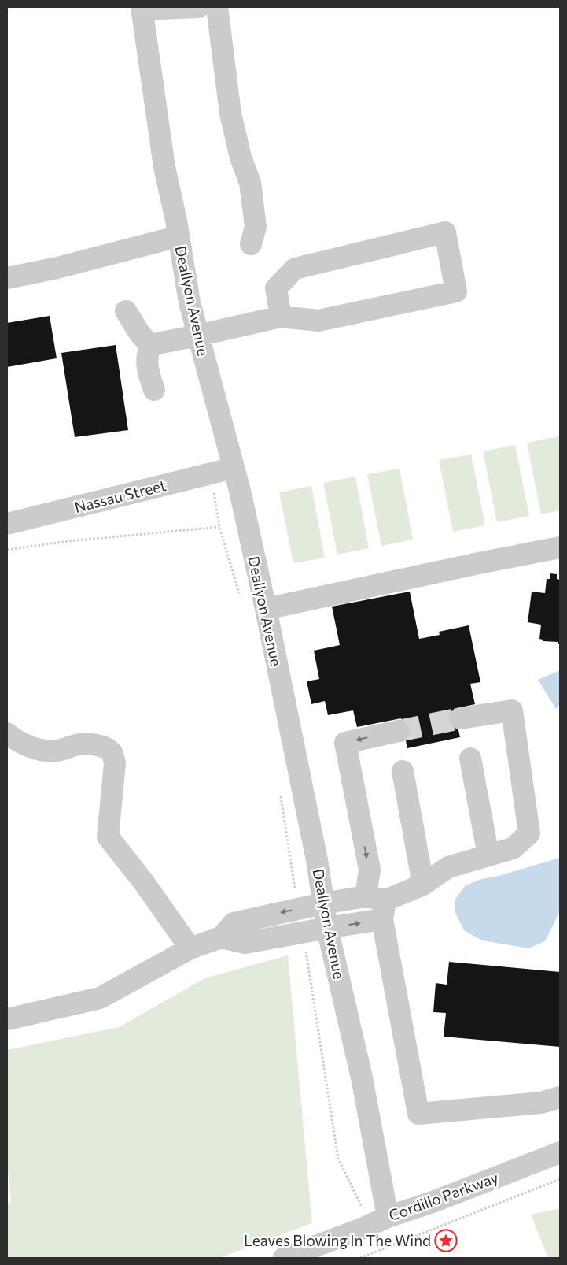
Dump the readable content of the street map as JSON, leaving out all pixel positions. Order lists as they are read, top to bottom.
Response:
{
  "streets": {
    "street": ["Deallyon Avenue", "Nassau Street", "Cordillo Parkway"]
  },
  "crossings": [
    ["Deallyon Avenue", "Nassau Street"],
    ["Deallyon Avenue", "Cordillo Parkway"]
  ],
  "places": {
    "place": ["Leaves Blowing In The Wind"]
  }
}
